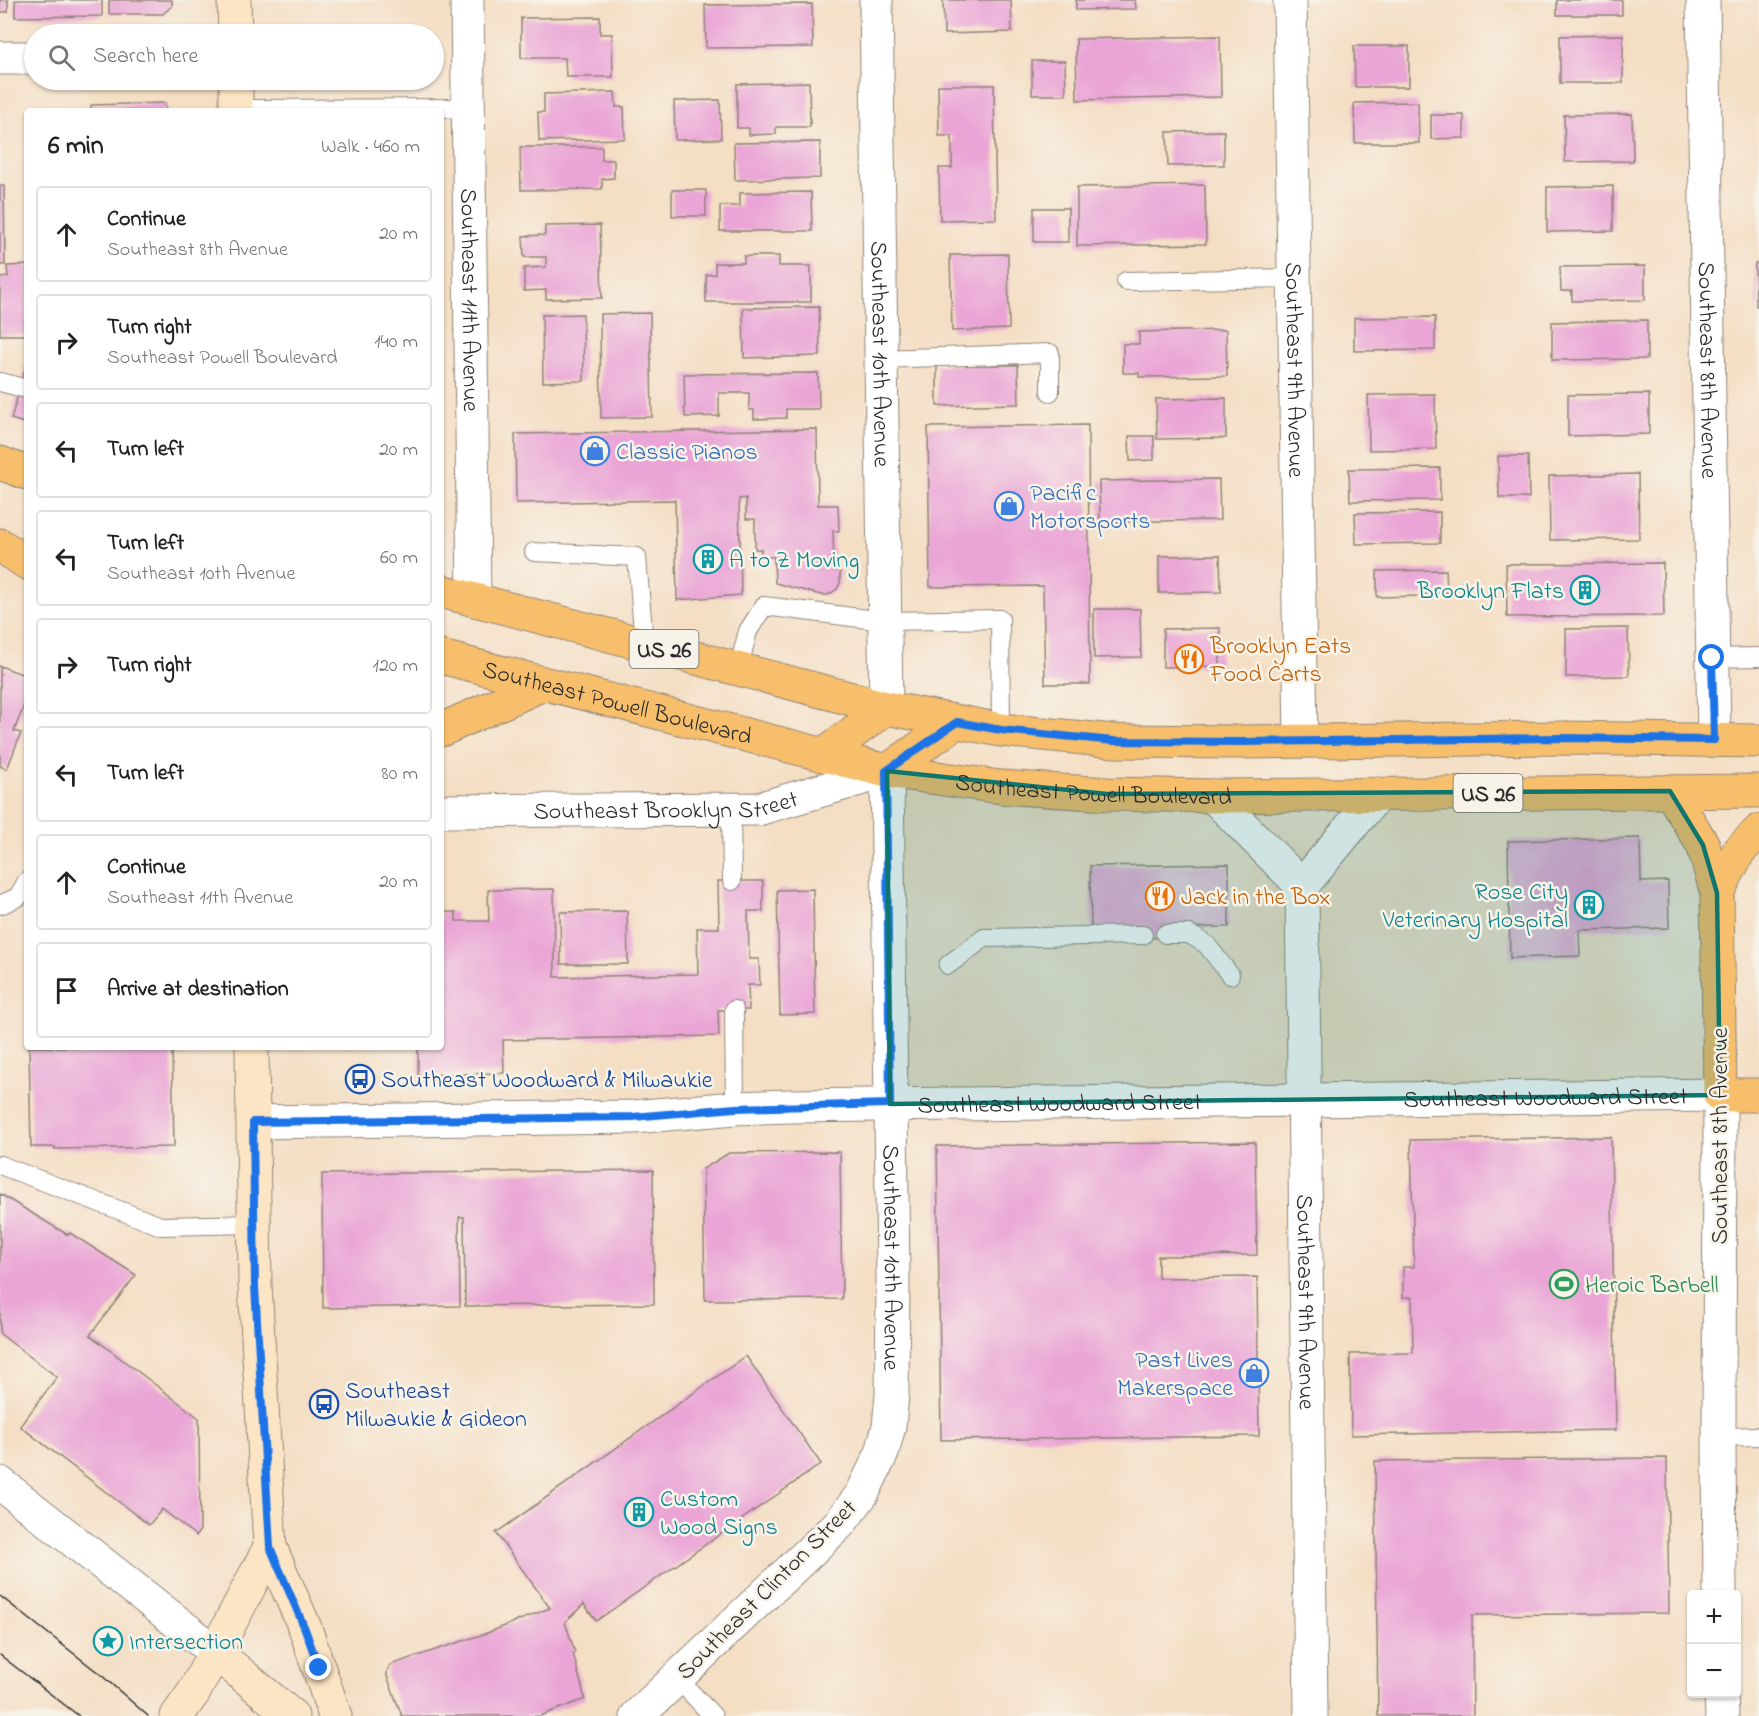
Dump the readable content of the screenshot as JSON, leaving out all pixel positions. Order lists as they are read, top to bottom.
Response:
{
  "streets": {
    "main road": [
      "Southeast 8th Avenue",
      "US 26",
      "Southeast Powell Boulevard",
      "Southeast Woodward Street"
    ],
    "street": [
      "Southeast 11th Avenue",
      "Southeast 10th Avenue",
      "Southeast 9th Avenue",
      "Southeast Brooklyn Street",
      "Southeast Clinton Street"
    ]
  },
  "crossings": [
    ["Southeast 11th Avenue", "Southeast Powell Boulevard"],
    ["Southeast 10th Avenue", "Southeast Powell Boulevard"],
    ["Southeast 10th Avenue", "Southeast Brooklyn Street"],
    ["Southeast 10th Avenue", "Southeast Woodward Street"],
    ["Southeast 10th Avenue", "Southeast Clinton Street"],
    ["Southeast 8th Avenue", "Southeast Powell Boulevard"],
    ["Southeast 8th Avenue", "Southeast Woodward Street"],
    ["Southeast 9th Avenue", "Southeast Powell Boulevard"],
    ["Southeast 9th Avenue", "Southeast Woodward Street"],
    ["Southeast Powell Boulevard", "Southeast Brooklyn Street"]
  ],
  "places": {
    "shop": ["Classic Pianos", "Pacific Motorsports", "Past Lives Makerspace"],
    "building": [
      "A to Z Moving",
      "Brooklyn Flats",
      "Rose City Veterinary Hospital",
      "Custom Wood Signs"
    ],
    "restaurant": ["Brooklyn Eats Food Carts", "Jack in the Box"],
    "bus stop": ["Southeast Woodward & Milwaukie", "Southeast Milwaukie & Gideon"],
    "sports": ["Heroic Barbell"],
    "place": ["Intersection"]
  },
  "page": {
    "search": "Search here",
    "heading": ["6 min", "Walk · 460 m"],
    "list": [
      ["Continue", "Southeast 8th Avenue", "20 m"],
      ["Turn right", "Southeast Powell Boulevard", "140 m"],
      ["Turn left", "20 m"],
      ["Turn left", "Southeast 10th Avenue", "60 m"],
      ["Turn right", "120 m"],
      ["Turn left", "80 m"],
      ["Continue", "Southeast 11th Avenue", "20 m"],
      "Arrive at destination"
    ],
    "map_buttons": ["+", "−"]
  }
}
